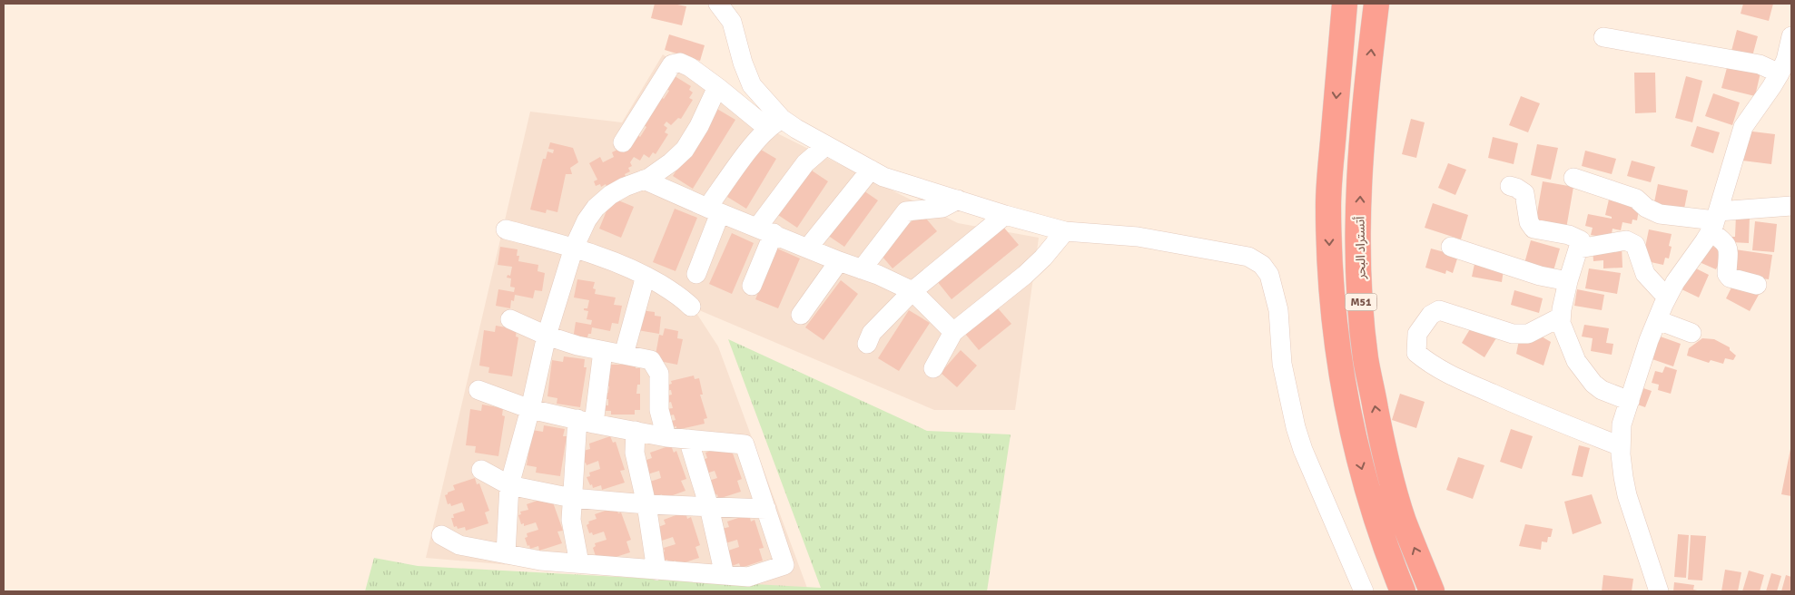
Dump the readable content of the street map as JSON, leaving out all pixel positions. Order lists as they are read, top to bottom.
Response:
{
  "streets": {
    "highway": ["أتستراد البحر", "M51"]
  }
}
